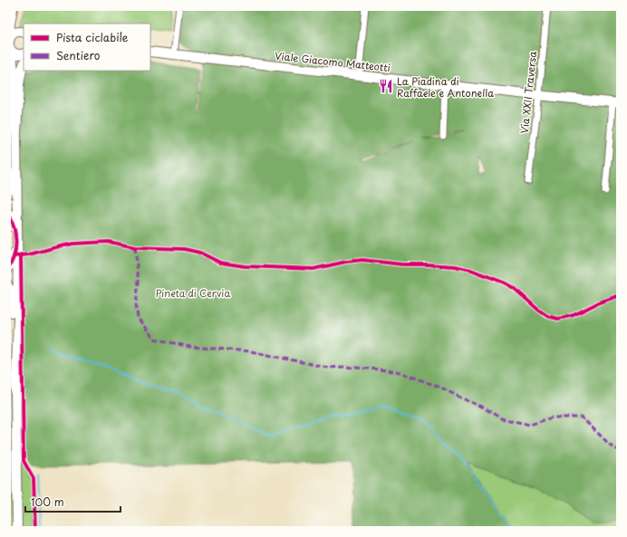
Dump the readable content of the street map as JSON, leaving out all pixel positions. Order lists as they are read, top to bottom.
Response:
{
  "streets": {
    "street": ["Viale Giacomo Matteotti", "Via XXII Traversa"]
  },
  "crossings": [
    ["Viale Giacomo Matteotti", "Via XXII Traversa"]
  ],
  "parks": ["Pineta di Cervia"],
  "places": {
    "restaurant": ["La Piadina di Raffaele e Antonella"]
  },
  "legend": ["Pista ciclabile", "Sentiero"],
  "scale_bar": "100 m"
}
